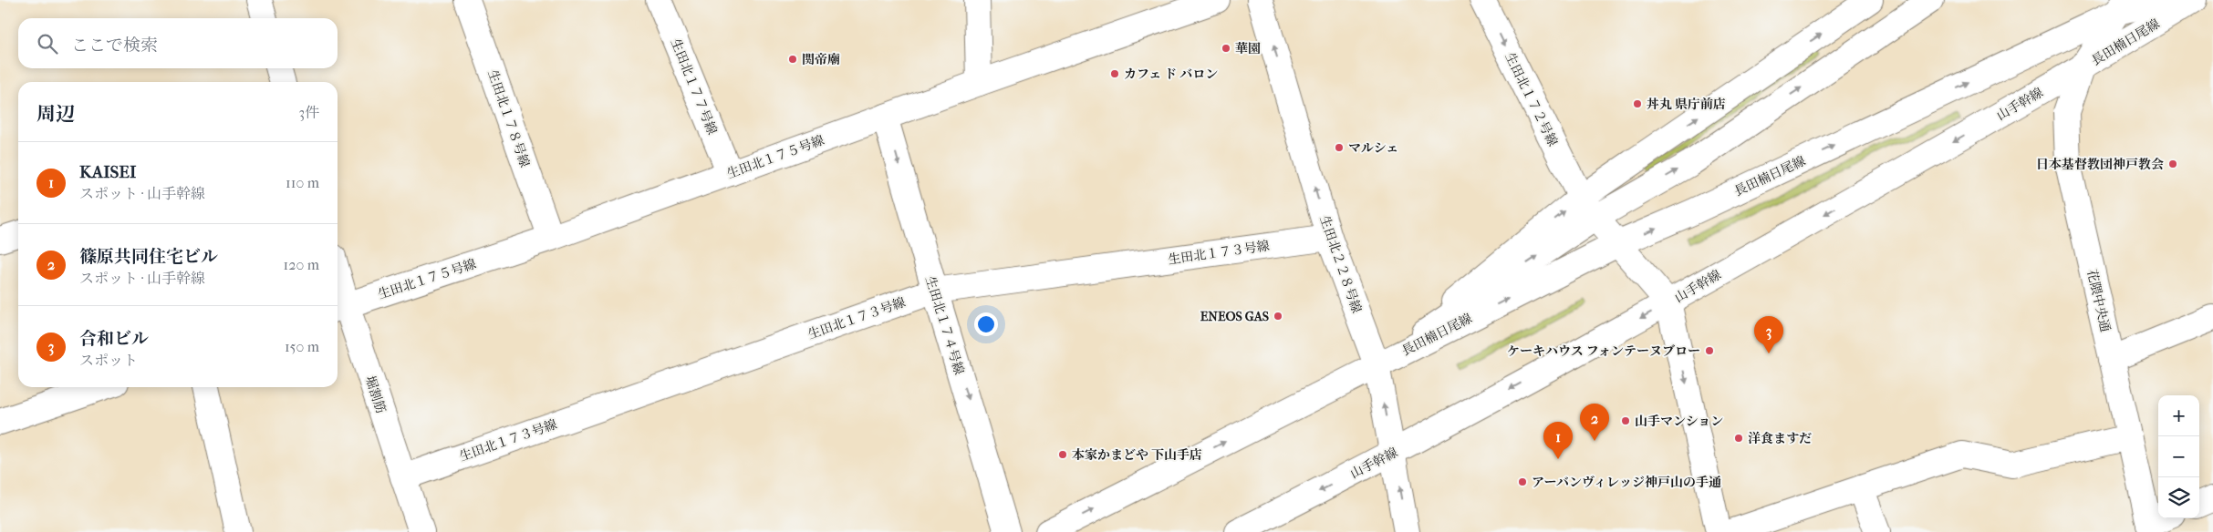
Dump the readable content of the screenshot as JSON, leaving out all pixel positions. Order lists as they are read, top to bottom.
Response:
{
  "streets": {
    "street": [
      "長田楠日尾線",
      "生田北１７７号線",
      "生田北１７２号線",
      "山手幹線",
      "生田北１７８号線",
      "生田北１７５号線",
      "生田北１７３号線",
      "生田北２２８号線",
      "花隈中央通",
      "生田北１７４号線",
      "堀割筋"
    ]
  },
  "crossings": [
    ["長田楠日尾線", "生田北１７２号線"],
    ["長田楠日尾線", "山手幹線"],
    ["長田楠日尾線", "生田北２２８号線"],
    ["長田楠日尾線", "花隈中央通"],
    ["生田北１７７号線", "生田北１７５号線"],
    ["生田北１７２号線", "山手幹線"],
    ["山手幹線", "生田北２２８号線"],
    ["山手幹線", "花隈中央通"],
    ["生田北１７８号線", "生田北１７５号線"],
    ["生田北１７５号線", "生田北１７４号線"],
    ["生田北１７５号線", "堀割筋"],
    ["生田北１７３号線", "生田北２２８号線"],
    ["生田北１７３号線", "生田北１７４号線"],
    ["生田北１７３号線", "堀割筋"]
  ],
  "one_way": ["生田北１７２号線", "生田北２２８号線", "生田北１７４号線"],
  "places": [
    "華園",
    "関帝廟",
    "カフェ ド バロン",
    "丼丸 県庁前店",
    "マルシェ",
    "日本基督教団神戸教会",
    "ENEOS GAS",
    "ケーキハウス フォンテーヌブロー",
    "山手マンション",
    "洋食ますだ",
    "本家かまどや 下山手店",
    "アーバンヴィレッジ神戸山の手通"
  ],
  "page": {
    "search": "ここで検索",
    "heading": ["周辺", "3件"],
    "list": [
      {
        "mark": "1",
        "name": "KAISEI",
        "note": "スポット · 山手幹線",
        "value": "110 m"
      },
      {
        "mark": "2",
        "name": "篠原共同住宅ビル",
        "note": "スポット · 山手幹線",
        "value": "120 m"
      },
      {
        "mark": "3",
        "name": "合和ビル",
        "note": "スポット",
        "value": "150 m"
      }
    ],
    "pins": ["3", "2", "1"],
    "map_buttons": ["+", "−"]
  }
}
